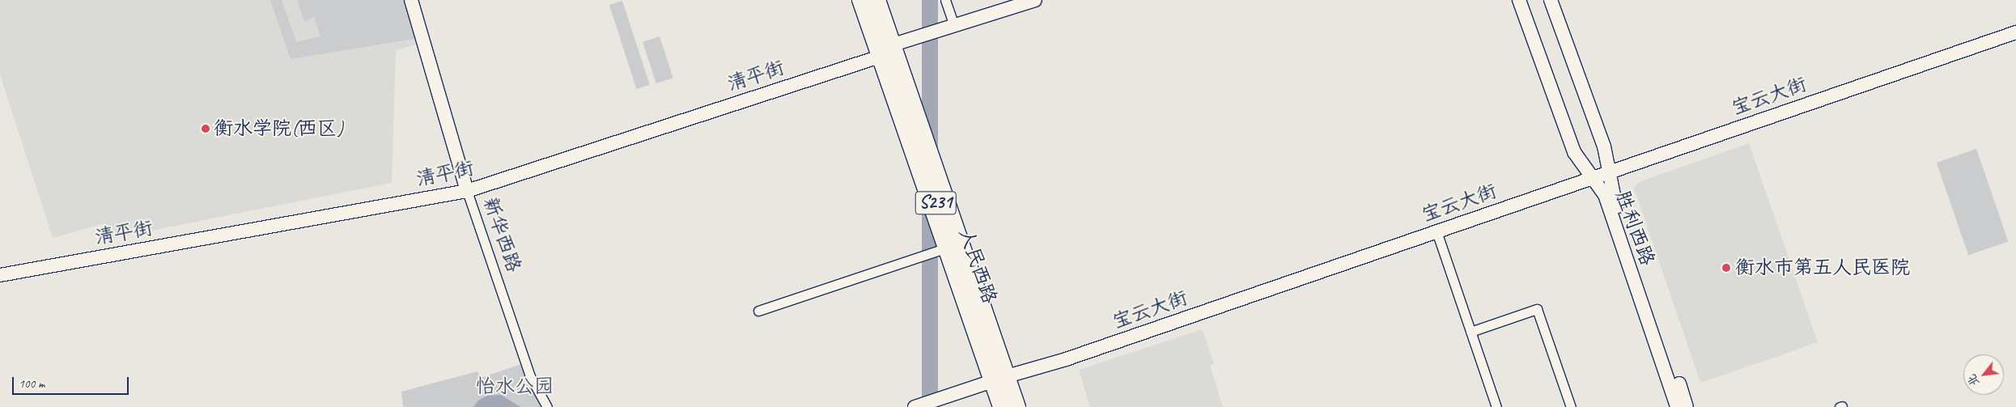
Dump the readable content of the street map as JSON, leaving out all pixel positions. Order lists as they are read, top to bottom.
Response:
{
  "streets": {
    "main road": ["S231", "人民西路"],
    "street": [
      "清平街",
      "宝云大街",
      "胜利西路",
      "新华西路"
    ]
  },
  "crossings": [
    ["清平街", "新华西路"],
    ["清平街", "人民西路"],
    ["宝云大街", "胜利西路"],
    ["宝云大街", "人民西路"]
  ],
  "parks": ["怡水公园"],
  "places": ["衡水学院(西区)", "衡水市第五人民医院"],
  "scale_bar": "100 m",
  "north": "bottom left"
}
